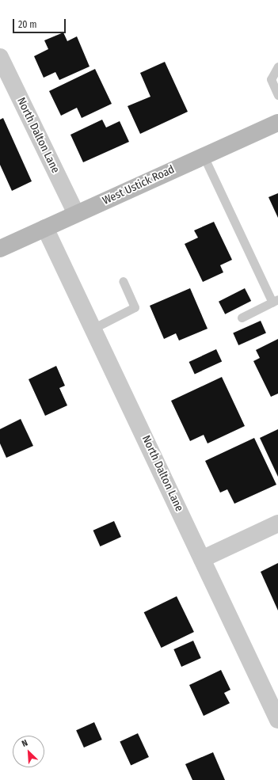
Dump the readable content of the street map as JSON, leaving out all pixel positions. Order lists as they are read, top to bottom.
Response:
{
  "streets": {
    "main road": ["West Ustick Road"],
    "street": ["North Dalton Lane"]
  },
  "crossings": [
    ["North Dalton Lane", "West Ustick Road"]
  ],
  "scale_bar": "20 m",
  "north": "top left"
}
